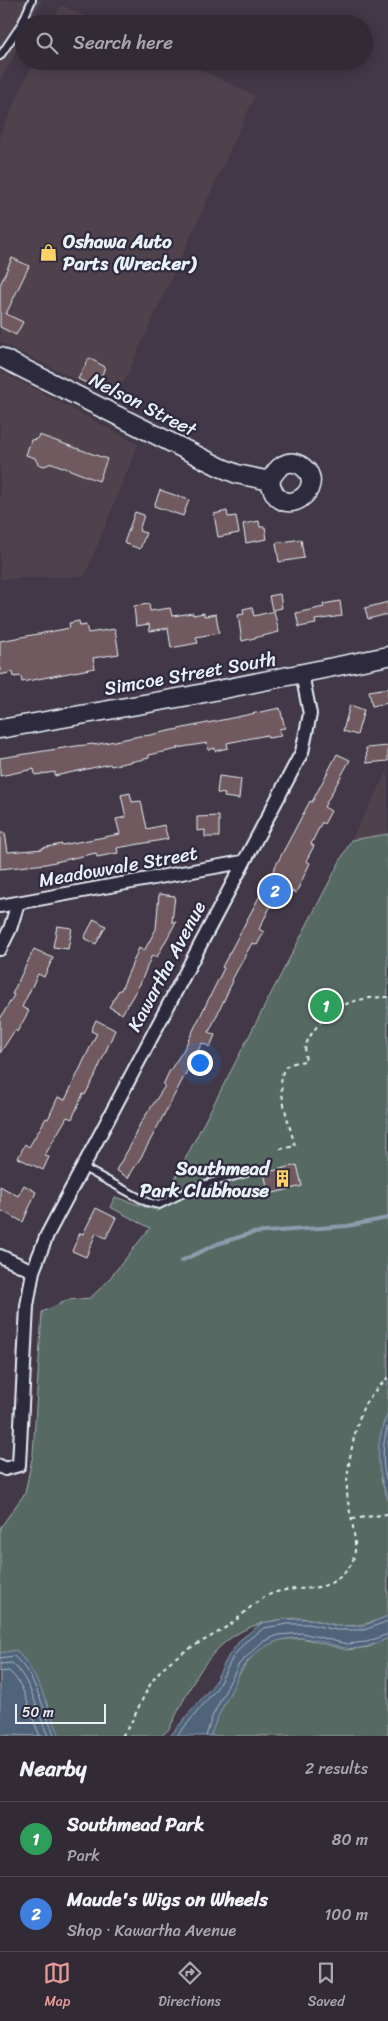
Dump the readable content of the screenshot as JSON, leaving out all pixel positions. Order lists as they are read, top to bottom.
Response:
{
  "streets": {
    "street": [
      "Nelson Street",
      "Simcoe Street South",
      "Meadowvale Street",
      "Kawartha Avenue"
    ]
  },
  "crossings": [
    ["Simcoe Street South", "Kawartha Avenue"],
    ["Meadowvale Street", "Kawartha Avenue"]
  ],
  "places": {
    "shop": ["Oshawa Auto Parts (Wrecker)"],
    "building": ["Southmead Park Clubhouse"]
  },
  "scale_bar": "50 m",
  "page": {
    "search": "Search here",
    "pins": ["2", "1"],
    "scale": "50 m",
    "heading": ["Nearby", "2 results"],
    "list": [
      {
        "mark": "1",
        "name": "Southmead Park",
        "note": "Park",
        "value": "80 m"
      },
      {
        "mark": "2",
        "name": "Maude's Wigs on Wheels",
        "note": "Shop · Kawartha Avenue",
        "value": "100 m"
      }
    ],
    "nav": ["Map", "Directions", "Saved"]
  }
}
